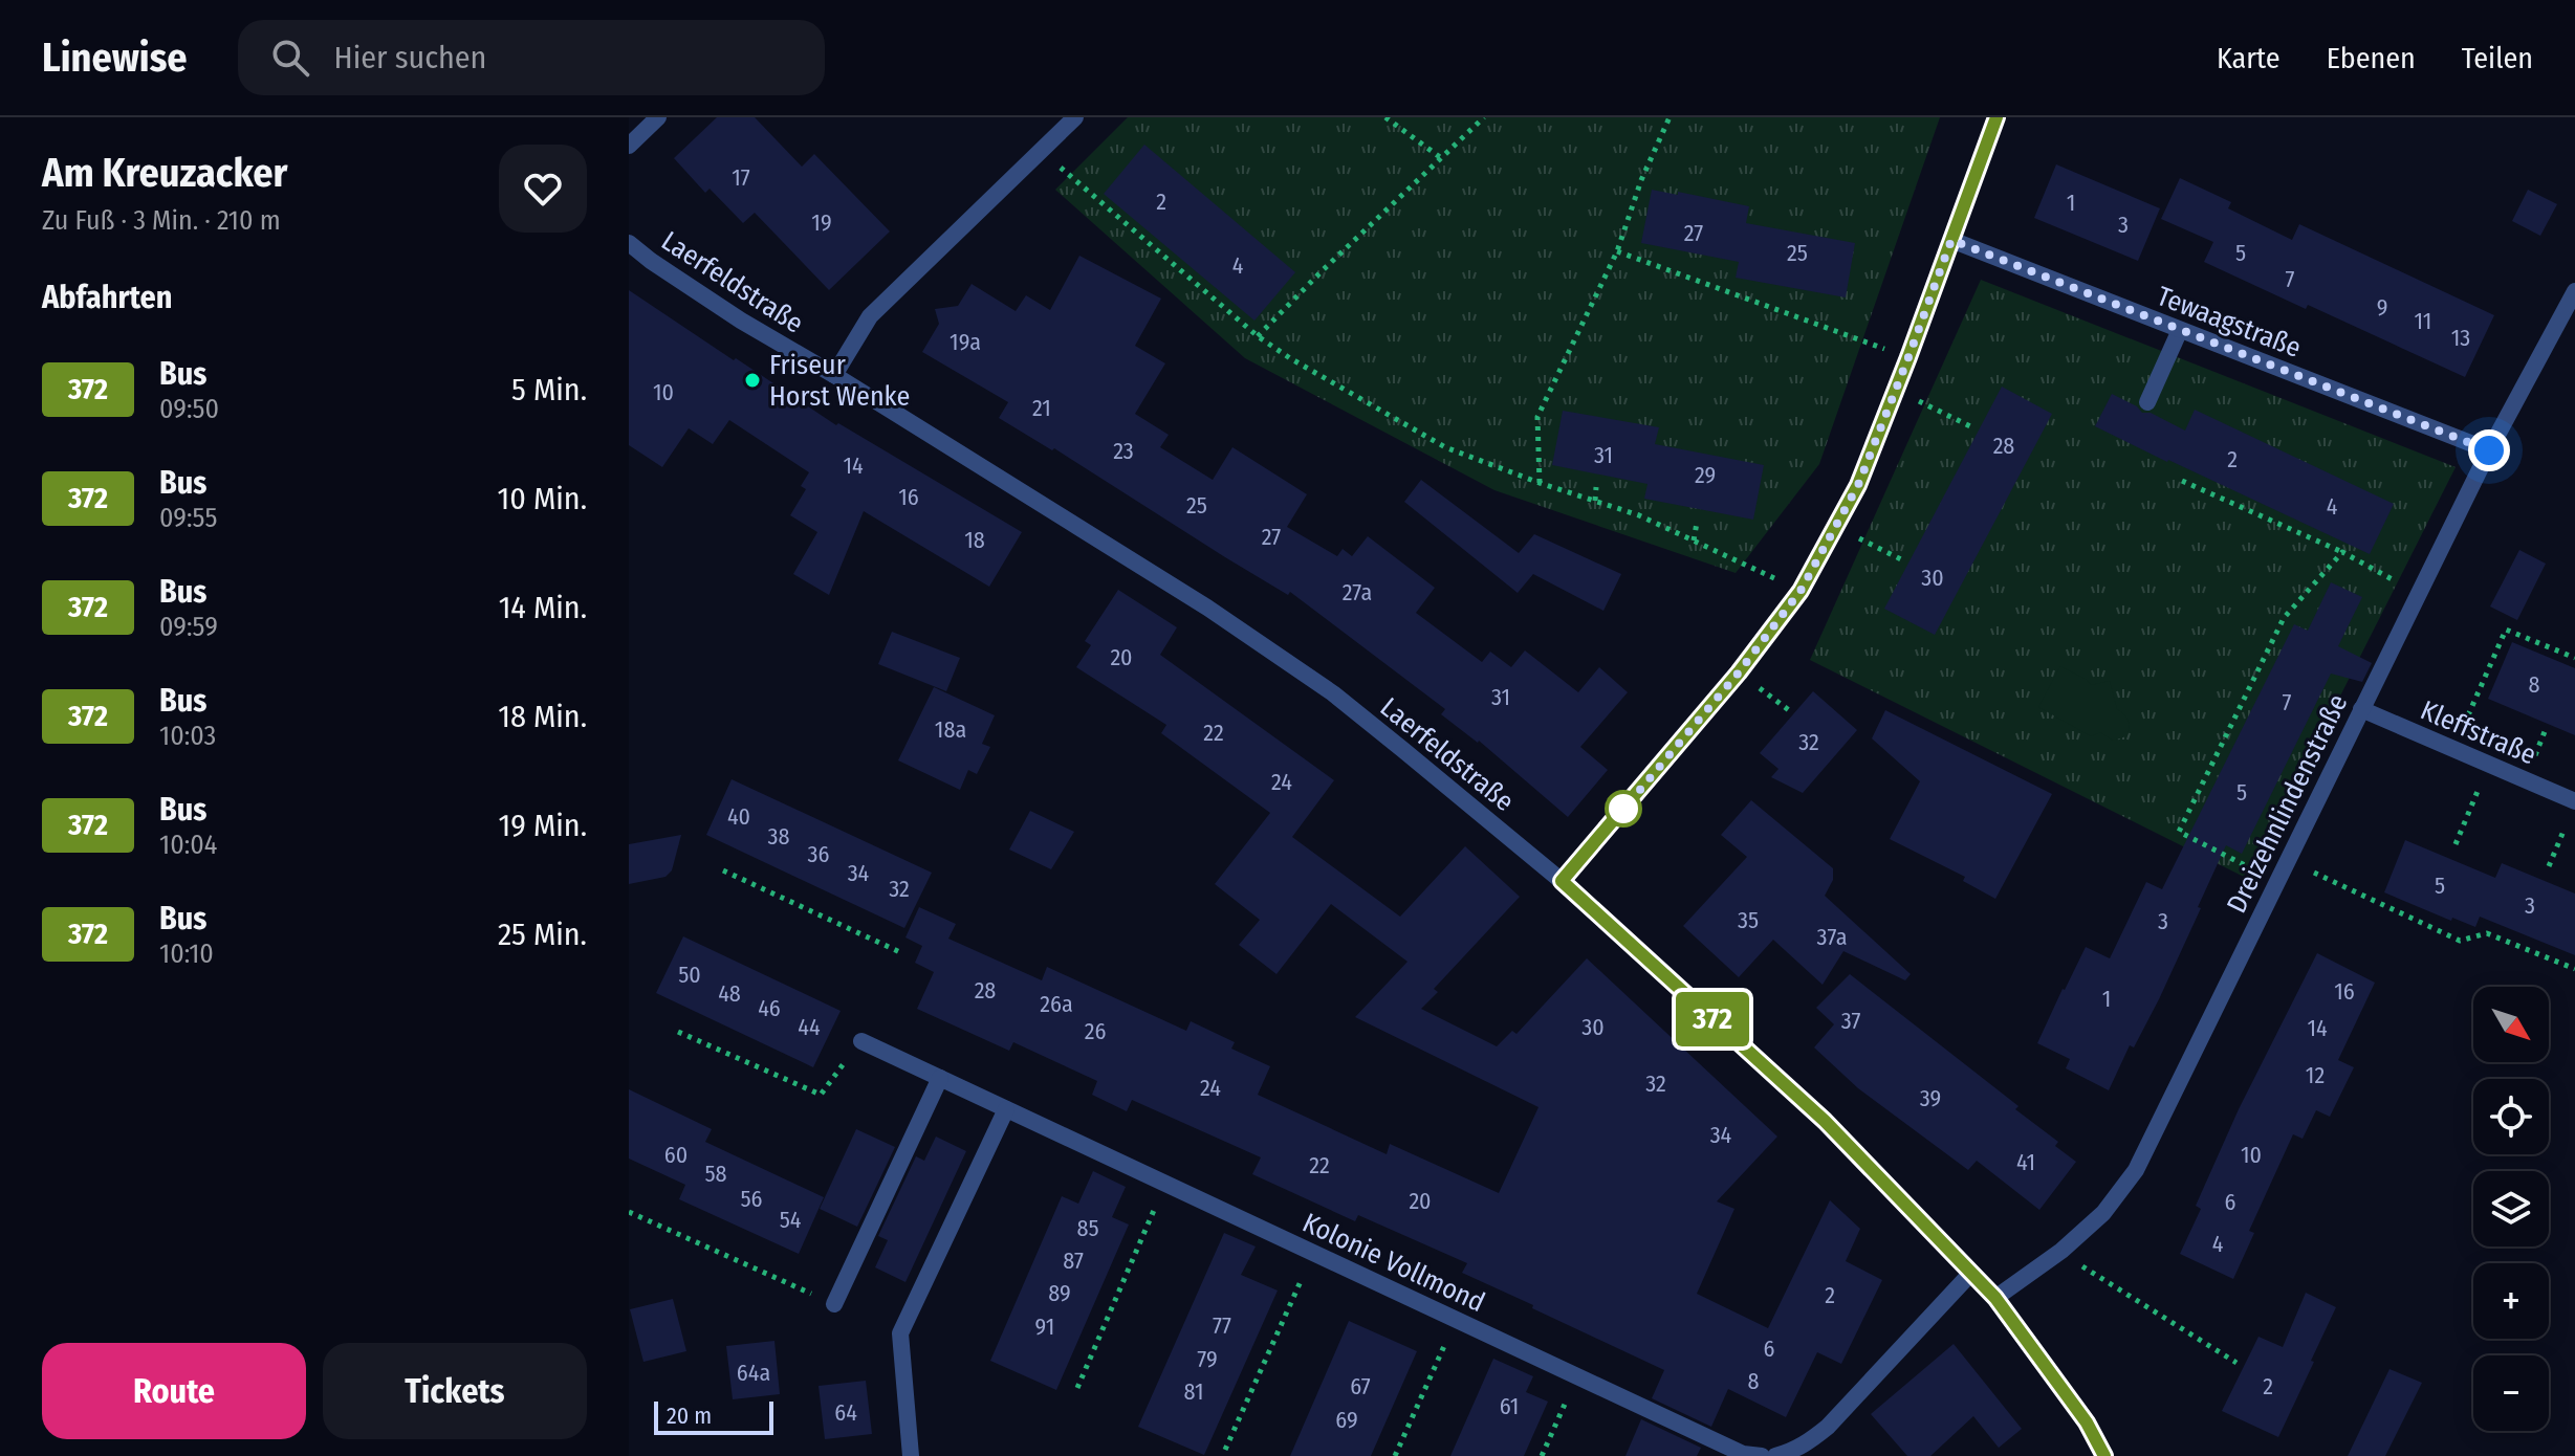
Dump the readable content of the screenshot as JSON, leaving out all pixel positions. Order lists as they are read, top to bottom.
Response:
{
  "streets": {
    "street": [
      "Laerfeldstraße",
      "Tewaagstraße",
      "Kleffstraße",
      "Dreizehnlindenstraße",
      "Kolonie Vollmond"
    ]
  },
  "crossings": [
    ["Laerfeldstraße", "Dreizehnlindenstraße"],
    ["Tewaagstraße", "Dreizehnlindenstraße"],
    ["Kleffstraße", "Dreizehnlindenstraße"]
  ],
  "places": ["Friseur Horst Wenke"],
  "lines": ["bus line 372"],
  "house_numbers": [
    "17",
    "2",
    "1",
    "19",
    "3",
    "27",
    "25",
    "5",
    "4",
    "7",
    "9",
    "11",
    "13",
    "19a",
    "10",
    "21",
    "28",
    "23",
    "31",
    "2",
    "14",
    "29",
    "16",
    "25",
    "4",
    "27",
    "18",
    "30",
    "27a",
    "20",
    "8",
    "31",
    "7",
    "18a",
    "22",
    "32",
    "24",
    "5",
    "40",
    "38",
    "36",
    "34",
    "5",
    "32",
    "3",
    "35",
    "3",
    "37a",
    "50",
    "28",
    "16",
    "48",
    "1",
    "26a",
    "46",
    "37",
    "44",
    "30",
    "14",
    "26",
    "12",
    "32",
    "24",
    "39",
    "34",
    "60",
    "10",
    "41",
    "22",
    "58",
    "56",
    "20",
    "6",
    "54",
    "85",
    "4",
    "87",
    "89",
    "2",
    "77",
    "91",
    "6",
    "79",
    "64a",
    "8",
    "67",
    "2",
    "81",
    "61",
    "64",
    "69"
  ],
  "scale_bar": "20 m",
  "north": "bottom right",
  "page": {
    "header": "Linewise",
    "search": "Hier suchen",
    "nav": ["Karte", "Ebenen", "Teilen"],
    "heading": [
      ["Am Kreuzacker", "Zu Fuß · 3 Min. · 210 m"],
      "Abfahrten"
    ],
    "on_map": "372",
    "list": [
      {
        "mark": "372",
        "name": "Bus",
        "note": "09:50",
        "value": "5 Min."
      },
      {
        "mark": "372",
        "name": "Bus",
        "note": "09:55",
        "value": "10 Min."
      },
      {
        "mark": "372",
        "name": "Bus",
        "note": "09:59",
        "value": "14 Min."
      },
      {
        "mark": "372",
        "name": "Bus",
        "note": "10:03",
        "value": "18 Min."
      },
      {
        "mark": "372",
        "name": "Bus",
        "note": "10:04",
        "value": "19 Min."
      },
      {
        "mark": "372",
        "name": "Bus",
        "note": "10:10",
        "value": "25 Min."
      }
    ],
    "map_buttons": ["+", "−"],
    "buttons": ["Route", "Tickets"],
    "scale": "20 m"
  }
}
